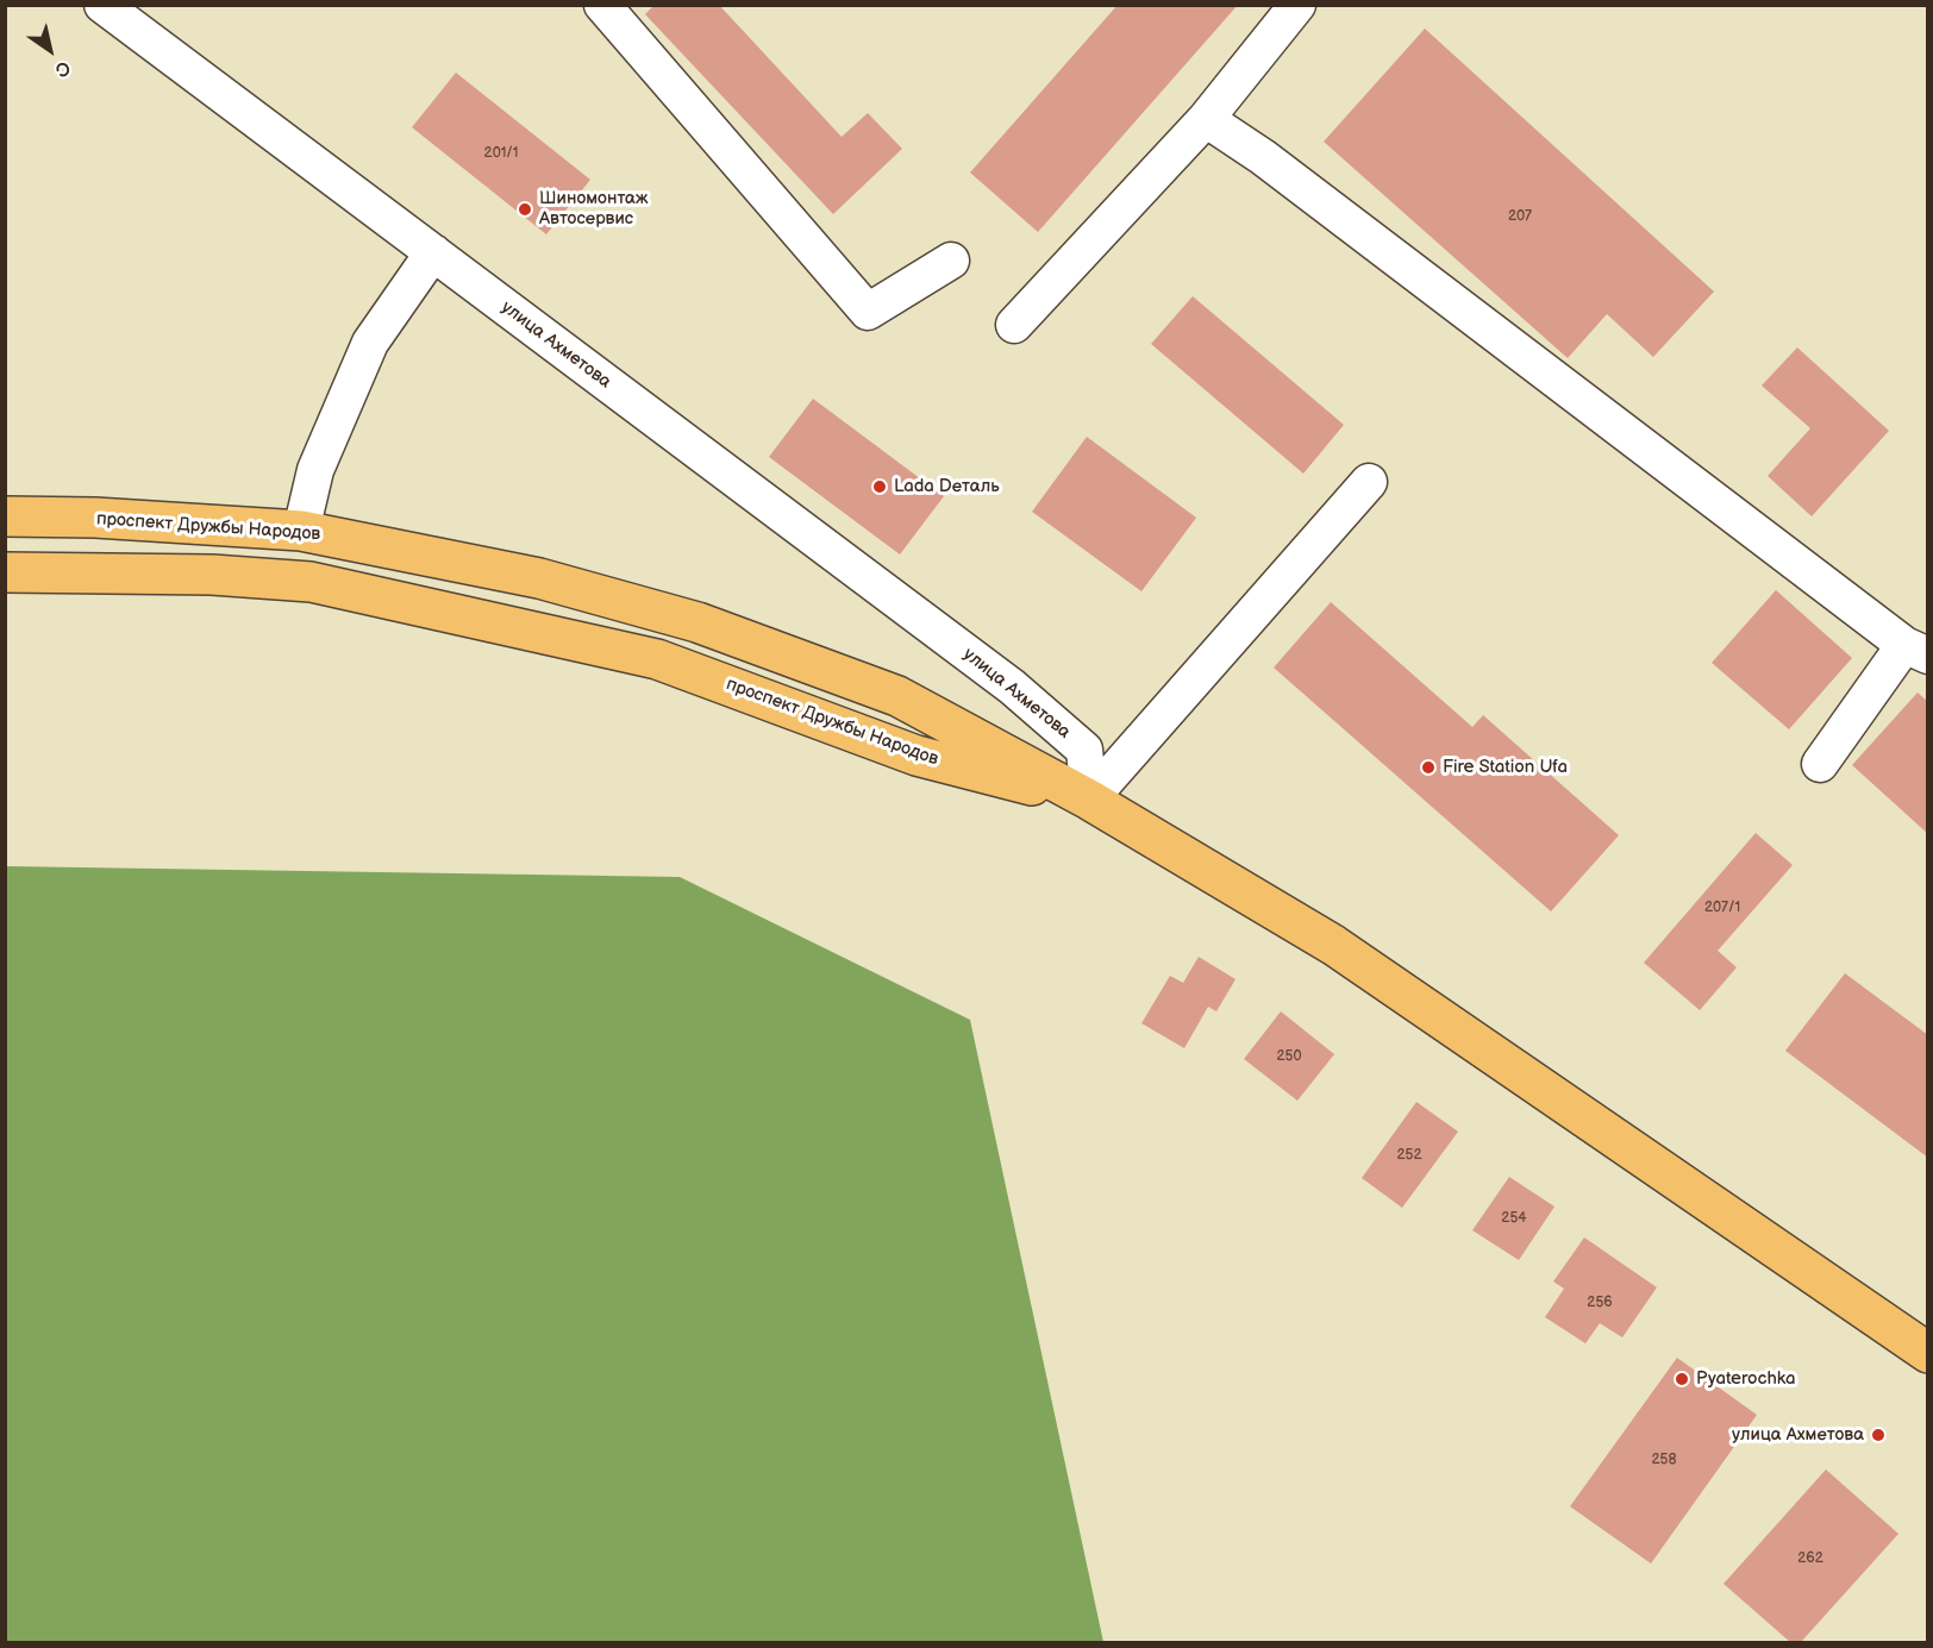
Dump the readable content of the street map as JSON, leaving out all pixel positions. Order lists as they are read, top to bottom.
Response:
{
  "streets": {
    "main road": ["проспект Дружбы Народов"],
    "street": ["улица Ахметова"]
  },
  "crossings": [
    ["улица Ахметова", "проспект Дружбы Народов"]
  ],
  "places": [
    "Шиномонтаж Автосервис",
    "Lada Dеталь",
    "Fire Station Ufa",
    "Pyaterochka",
    "улица Ахметова"
  ],
  "house_numbers": [
    "201/1",
    "207",
    "207/1",
    "250",
    "252",
    "254",
    "256",
    "258",
    "262"
  ],
  "north": "bottom right"
}
